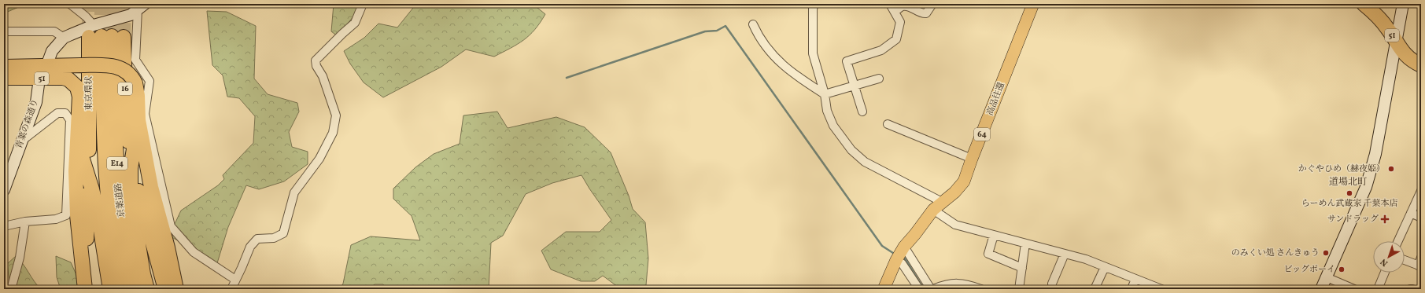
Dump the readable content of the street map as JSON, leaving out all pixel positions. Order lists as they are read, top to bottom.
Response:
{
  "streets": {
    "highway": [
      "51",
      "16",
      "東京環状",
      "E14",
      "京葉道路"
    ],
    "main road": ["高品往還", "64"],
    "street": ["青葉の森通り"]
  },
  "crossings": [
    ["51", "青葉の森通り"],
    ["16", "東京環状"],
    ["16", "青葉の森通り"],
    ["16", "京葉道路"],
    ["東京環状", "青葉の森通り"],
    ["東京環状", "京葉道路"],
    ["高品往還", "64"],
    ["青葉の森通り", "京葉道路"]
  ],
  "districts": ["道場北町"],
  "places": {
    "other": [
      "かぐやひめ（赫夜姫）",
      "らーめん武蔵家 千葉本店",
      "のみくい処 さんきゅう",
      "ビッグボーイ"
    ],
    "health": ["サンドラッグ"]
  },
  "north": "bottom left"
}
